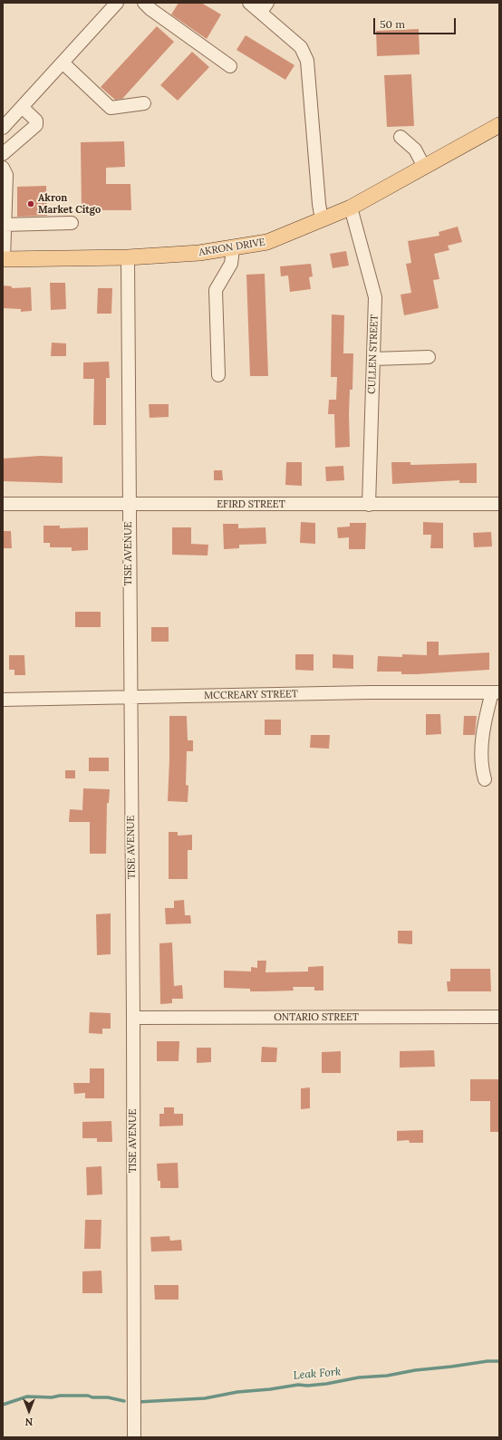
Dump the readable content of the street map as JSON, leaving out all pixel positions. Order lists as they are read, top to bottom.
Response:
{
  "streets": {
    "main road": ["AKRON DRIVE"],
    "street": [
      "CULLEN STREET",
      "EFIRD STREET",
      "TISE AVENUE",
      "MCCREARY STREET",
      "ONTARIO STREET"
    ]
  },
  "crossings": [
    ["AKRON DRIVE", "CULLEN STREET"],
    ["AKRON DRIVE", "TISE AVENUE"],
    ["CULLEN STREET", "EFIRD STREET"],
    ["EFIRD STREET", "TISE AVENUE"],
    ["TISE AVENUE", "MCCREARY STREET"],
    ["TISE AVENUE", "ONTARIO STREET"]
  ],
  "water": ["Leak Fork"],
  "places": ["Akron Market Citgo"],
  "scale_bar": "50 m",
  "north": "bottom"
}
